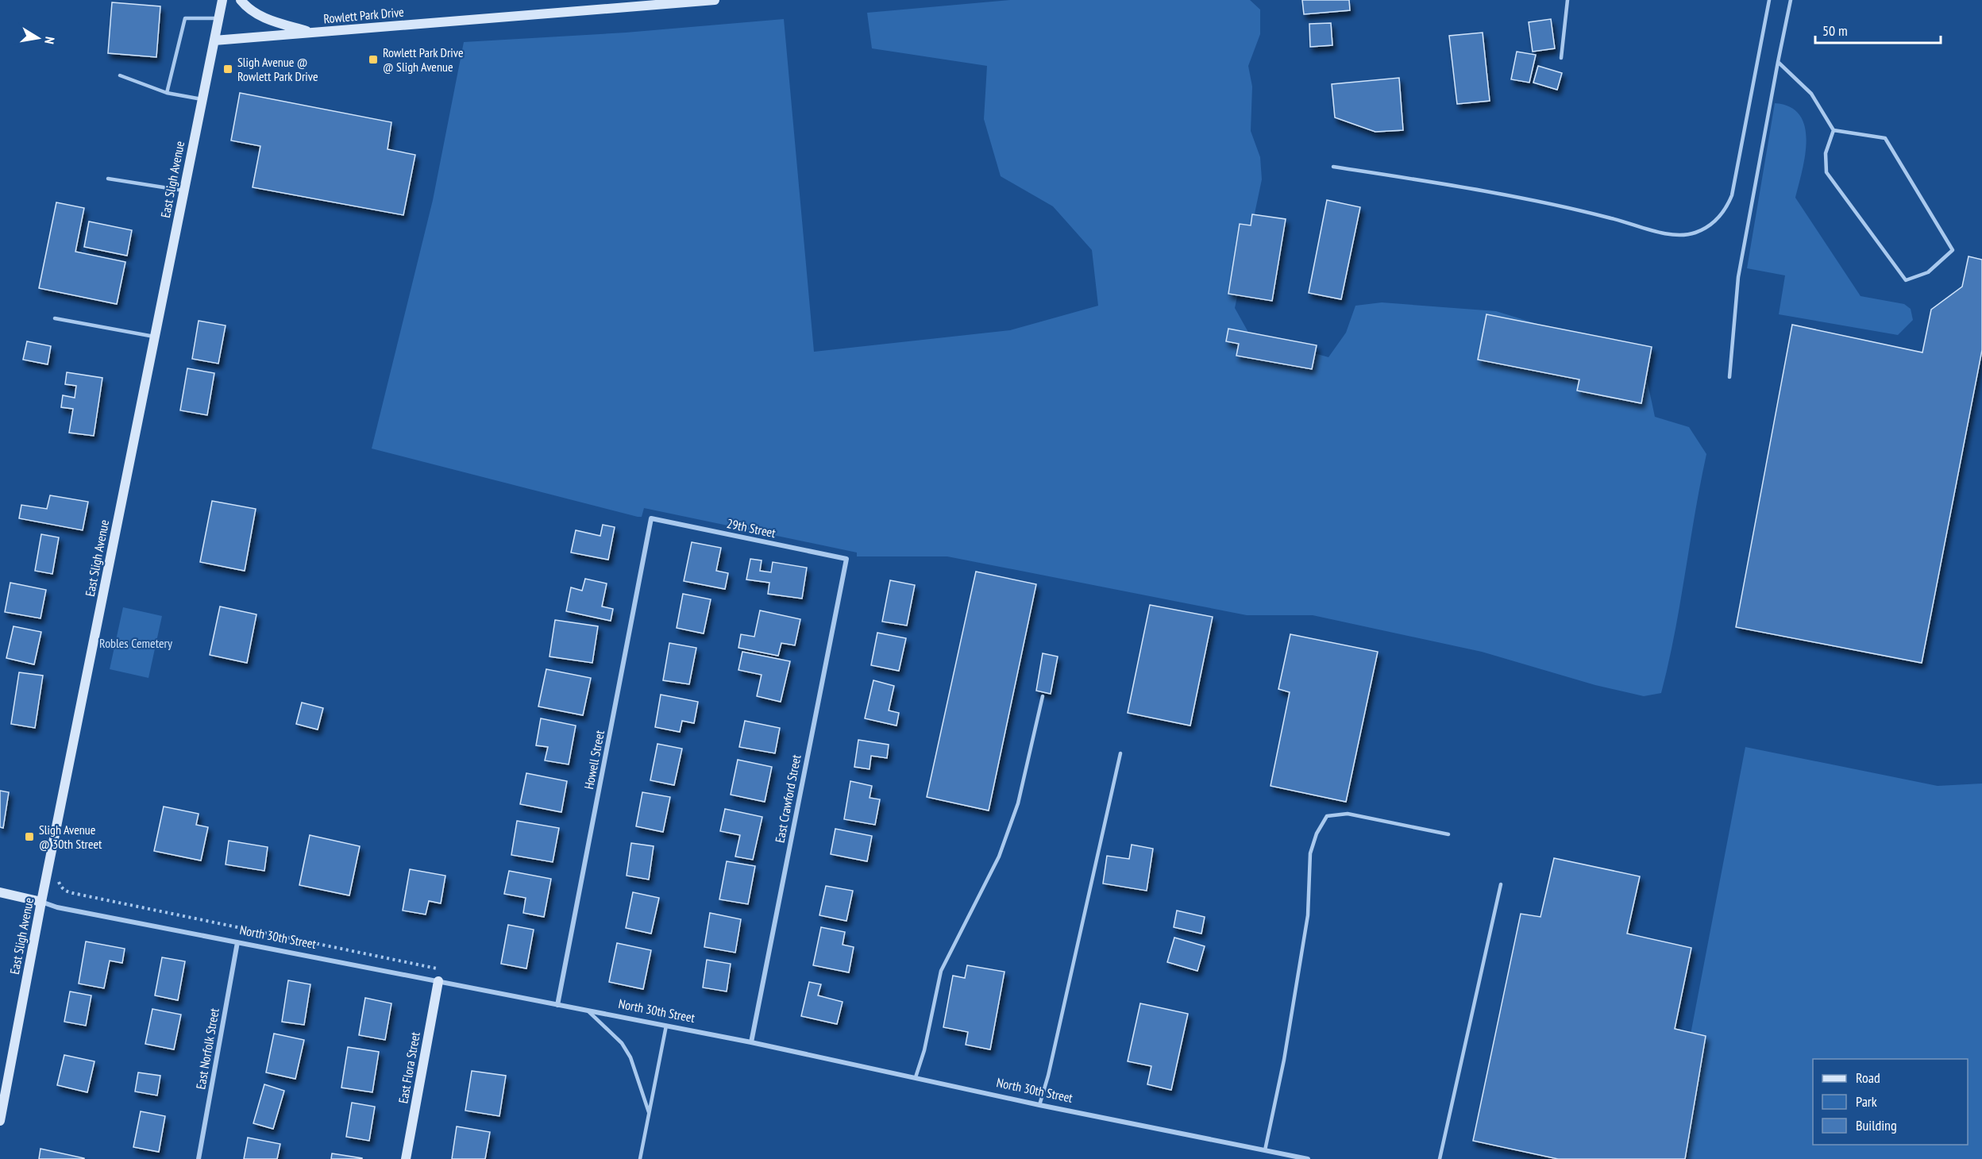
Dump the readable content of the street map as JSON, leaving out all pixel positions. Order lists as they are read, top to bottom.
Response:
{
  "streets": {
    "street": [
      "Rowlett Park Drive",
      "East Sligh Avenue",
      "29th Street",
      "Howell Street",
      "East Crawford Street",
      "North 30th Street",
      "East Norfolk Street",
      "East Flora Street"
    ]
  },
  "crossings": [
    ["Rowlett Park Drive", "East Sligh Avenue"],
    ["East Sligh Avenue", "North 30th Street"],
    ["29th Street", "Howell Street"],
    ["29th Street", "East Crawford Street"],
    ["Howell Street", "North 30th Street"],
    ["East Crawford Street", "North 30th Street"],
    ["North 30th Street", "East Norfolk Street"],
    ["North 30th Street", "East Flora Street"]
  ],
  "parks": ["Robles Cemetery"],
  "places": {
    "transit": ["Rowlett Park Drive @ Sligh Avenue", "Sligh Avenue @ Rowlett Park Drive", "Sligh Avenue @ 30th Street"]
  },
  "legend": ["Road", "Park", "Building"],
  "scale_bar": "50 m",
  "north": "right"
}
